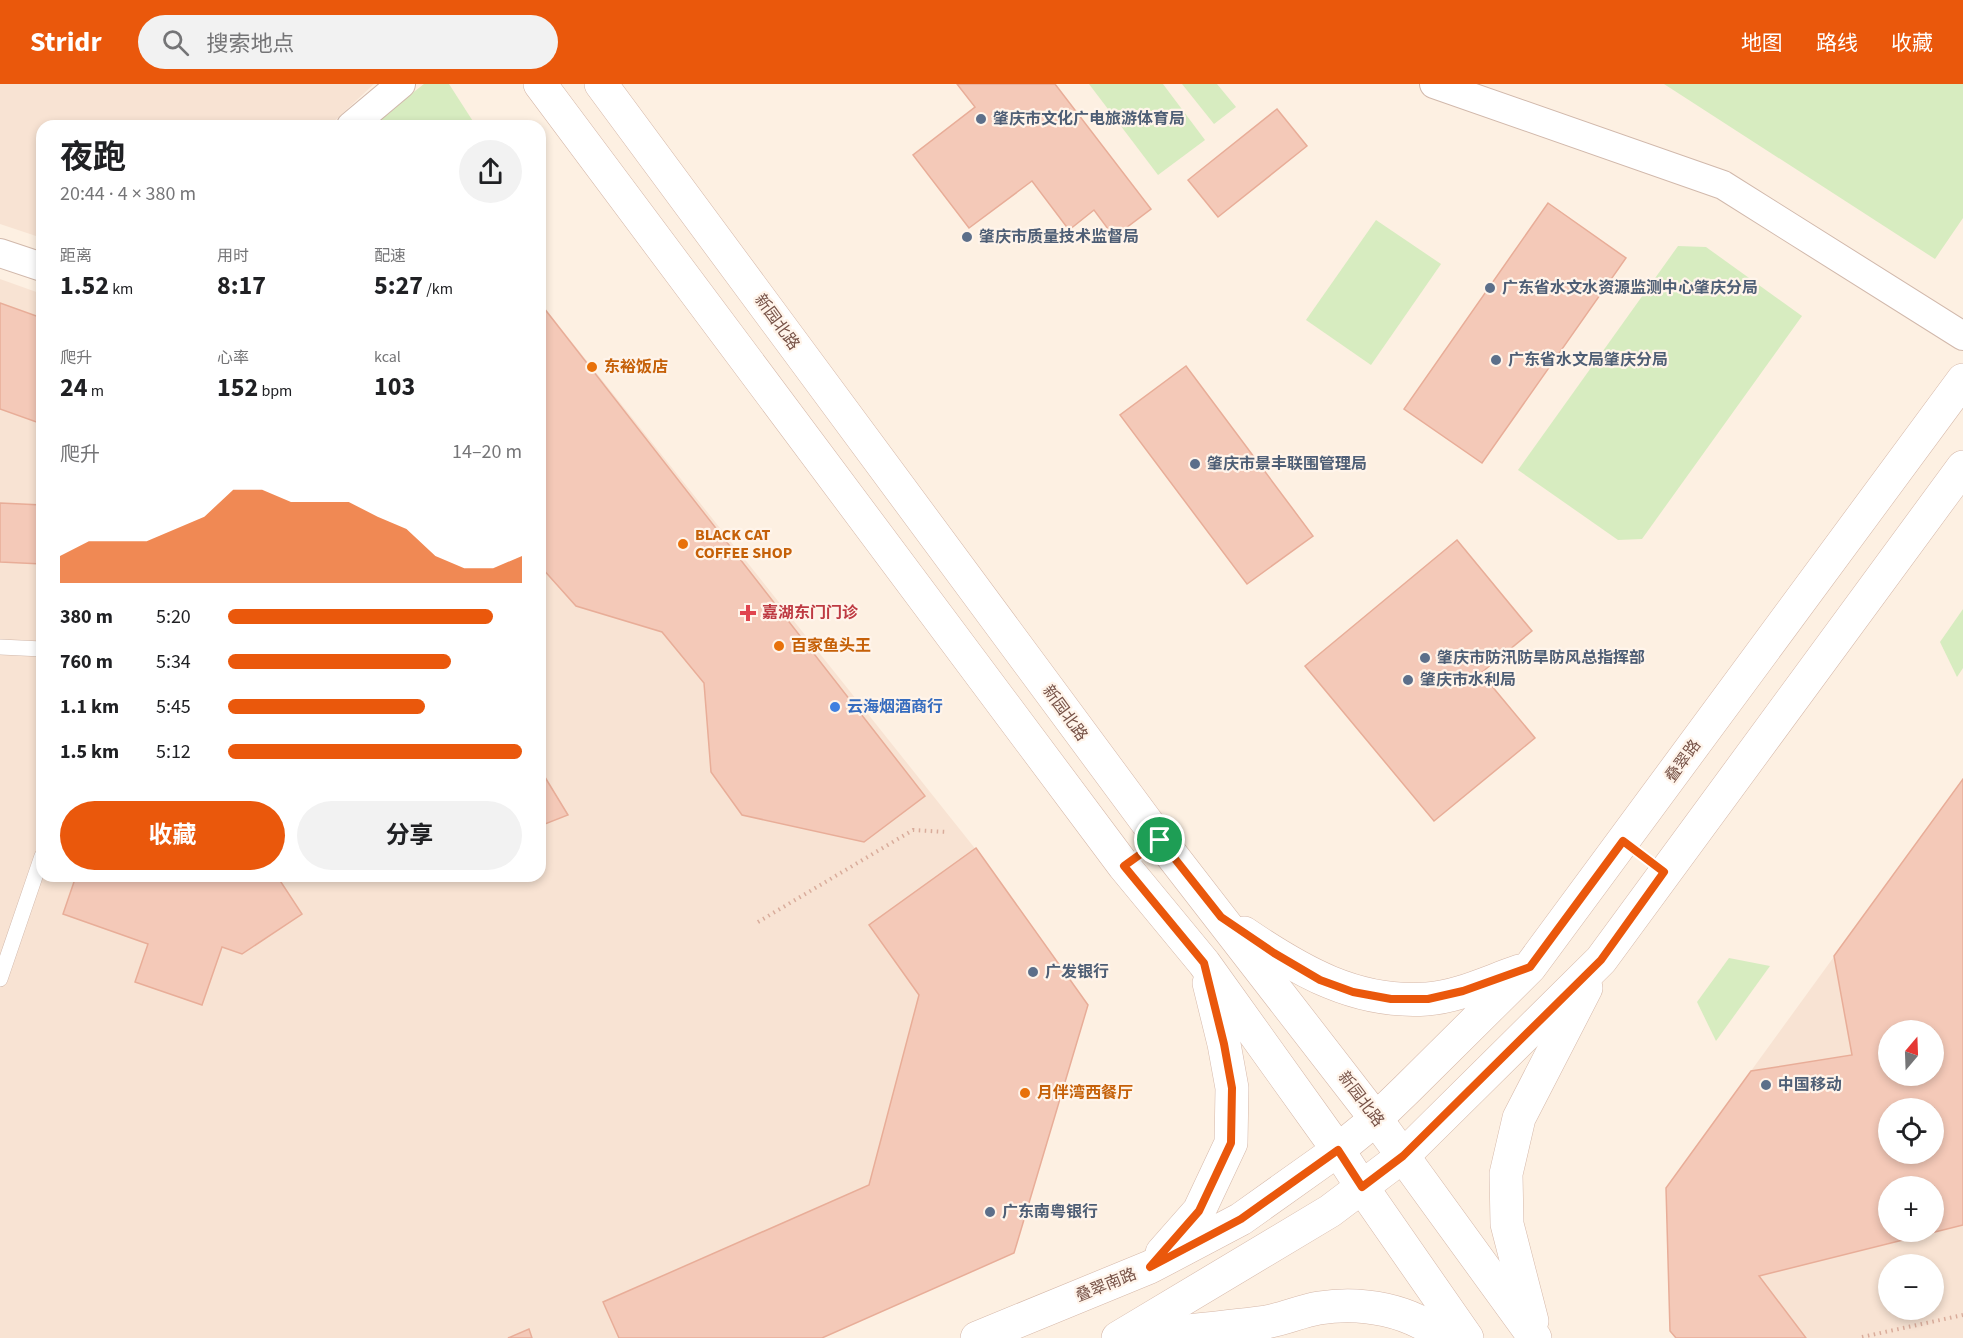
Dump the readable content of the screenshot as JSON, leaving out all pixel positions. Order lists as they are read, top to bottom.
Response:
{
  "streets": {
    "main road": ["新园北路", "叠翠路", "叠翠南路"]
  },
  "crossings": [
    ["新园北路", "叠翠路"],
    ["新园北路", "叠翠南路"],
    ["叠翠路", "叠翠南路"]
  ],
  "places": {
    "other": [
      "肇庆市文化广电旅游体育局",
      "肇庆市质量技术监督局",
      "广东省水文水资源监测中心肇庆分局",
      "广东省水文局肇庆分局",
      "东裕饭店",
      "肇庆市景丰联围管理局",
      "BLACK CAT COFFEE SHOP",
      "百家鱼头王",
      "肇庆市防汛防旱防风总指挥部",
      "肇庆市水利局",
      "云海烟酒商行",
      "广发银行",
      "中国移动",
      "月伴湾西餐厅",
      "广东南粤银行"
    ],
    "health": ["嘉湖东门门诊"]
  },
  "north": "top",
  "page": {
    "header": "Stridr",
    "search": "搜索地点",
    "nav": ["地图", "路线", "收藏"],
    "heading": ["夜跑", "20:44 · 4 × 380 m"],
    "stats": [
      ["距离", "1.52 km"],
      ["用时", "8:17"],
      ["配速", "5:27 /km"],
      ["爬升", "24 m"],
      ["心率", "152 bpm"],
      ["kcal", "103"]
    ],
    "chart": ["爬升", "14–20 m"],
    "list": [
      {
        "name": "380 m",
        "note": "5:20"
      },
      {
        "name": "760 m",
        "note": "5:34"
      },
      {
        "name": "1.1 km",
        "note": "5:45"
      },
      {
        "name": "1.5 km",
        "note": "5:12"
      }
    ],
    "buttons": ["收藏", "分享"],
    "map_buttons": ["+", "−"]
  }
}
